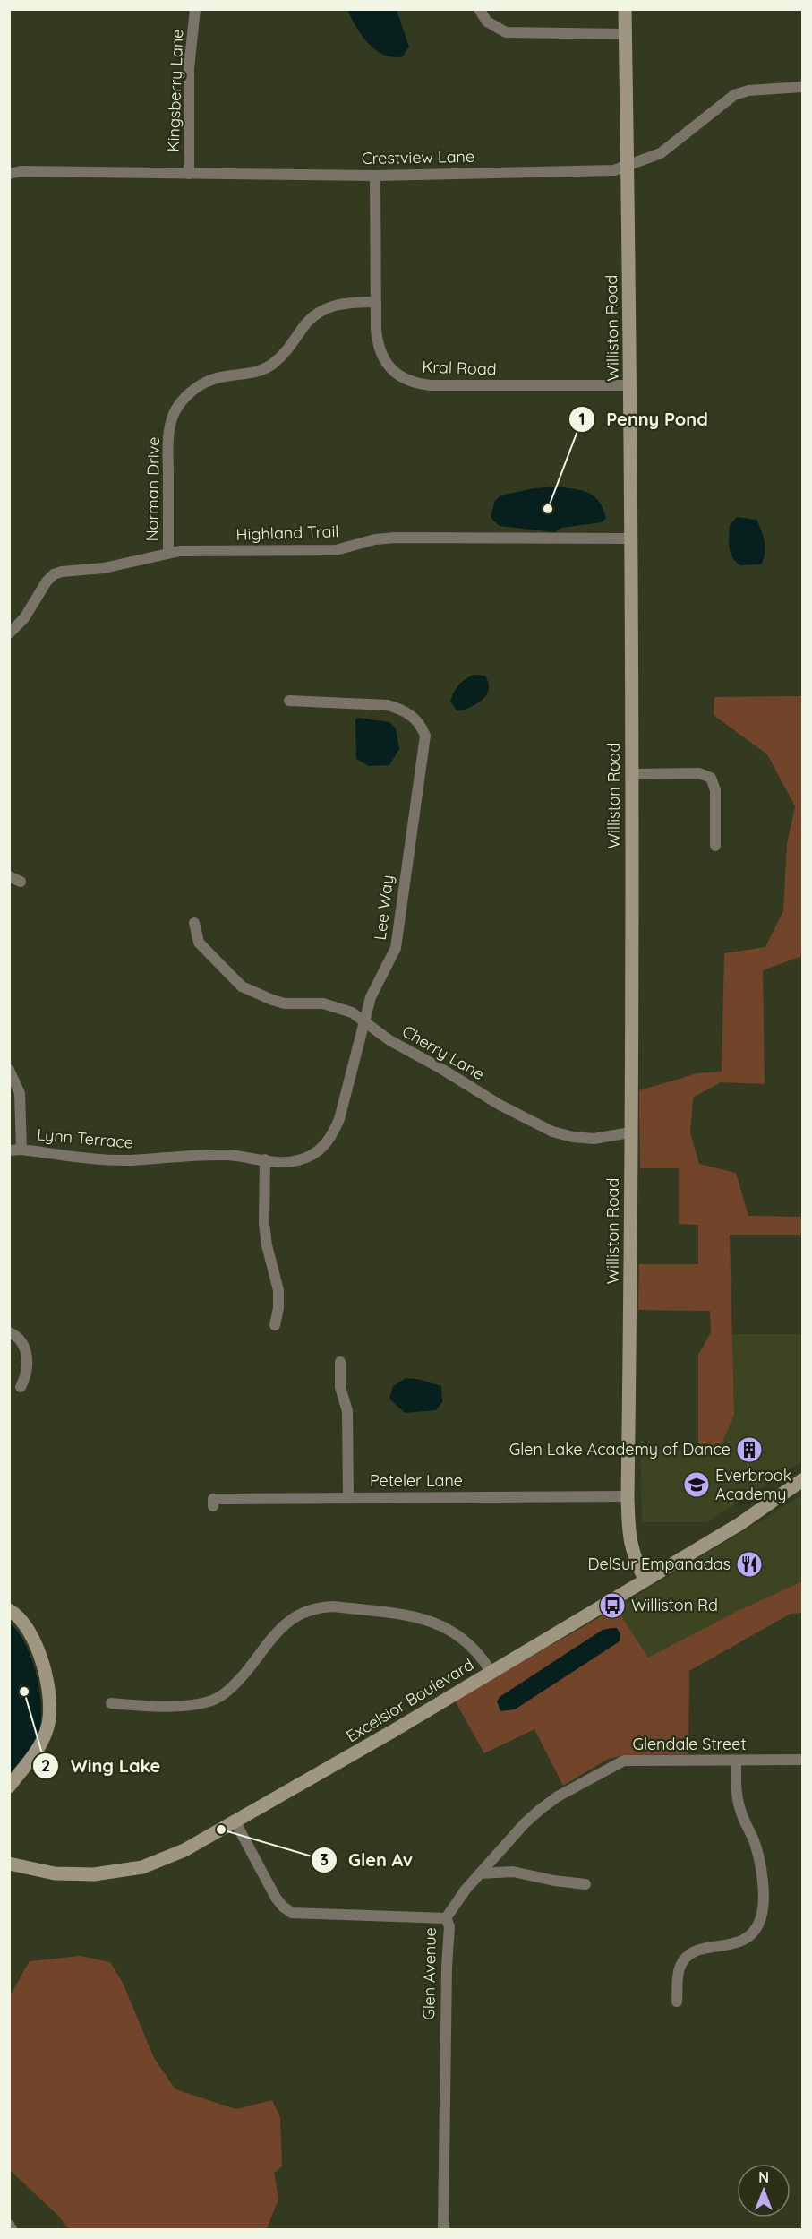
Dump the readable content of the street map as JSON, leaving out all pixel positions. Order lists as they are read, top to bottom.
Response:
{
  "streets": {
    "main road": ["Williston Road", "Excelsior Boulevard"],
    "street": [
      "Kingsberry Lane",
      "Crestview Lane",
      "Kral Road",
      "Norman Drive",
      "Highland Trail",
      "Lee Way",
      "Cherry Lane",
      "Lynn Terrace",
      "Peteler Lane",
      "Glendale Street",
      "Glen Avenue"
    ]
  },
  "crossings": [
    ["Kingsberry Lane", "Crestview Lane"],
    ["Crestview Lane", "Williston Road"],
    ["Crestview Lane", "Kral Road"],
    ["Williston Road", "Kral Road"],
    ["Williston Road", "Highland Trail"],
    ["Williston Road", "Cherry Lane"],
    ["Williston Road", "Peteler Lane"],
    ["Williston Road", "Excelsior Boulevard"],
    ["Kral Road", "Norman Drive"],
    ["Norman Drive", "Highland Trail"],
    ["Lee Way", "Cherry Lane"],
    ["Lee Way", "Lynn Terrace"],
    ["Excelsior Boulevard", "Glen Avenue"],
    ["Glendale Street", "Glen Avenue"]
  ],
  "places": {
    "other": ["Penny Pond", "Wing Lake", "Glen Av"],
    "building": ["Glen Lake Academy of Dance"],
    "school or university": ["Everbrook Academy"],
    "restaurant": ["DelSur Empanadas"],
    "bus stop": ["Williston Rd"]
  },
  "north": "top"
}
